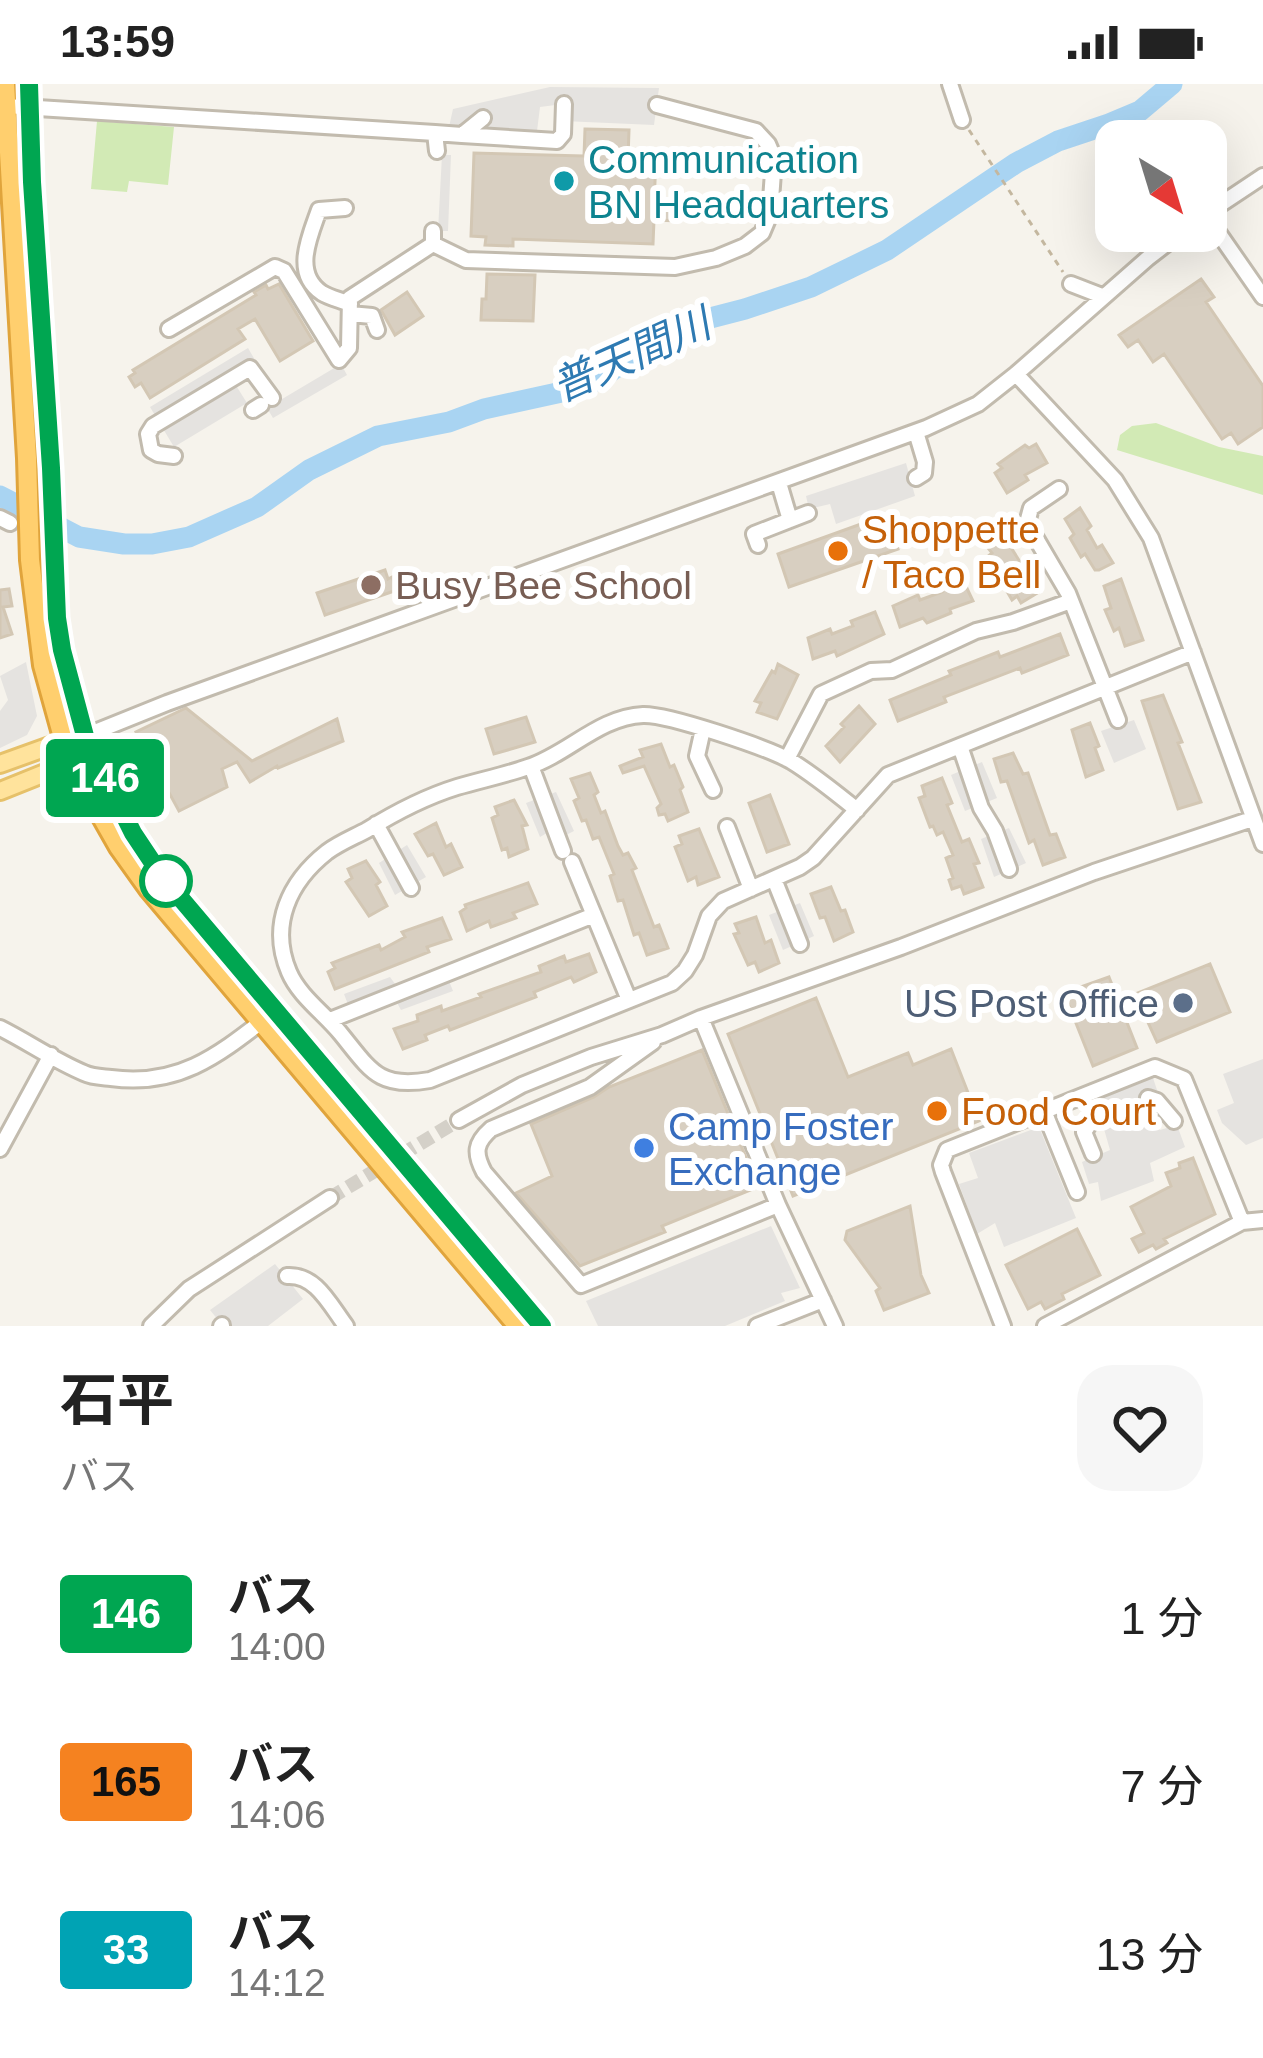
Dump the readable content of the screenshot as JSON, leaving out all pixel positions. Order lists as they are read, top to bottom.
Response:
{
  "water": ["普天間川"],
  "places": [
    "Communication BN Headquarters",
    "Shoppette / Taco Bell",
    "Busy Bee School",
    "US Post Office",
    "Food Court",
    "Camp Foster Exchange"
  ],
  "lines": ["bus line 146"],
  "north": "bottom right",
  "page": {
    "status": "13:59",
    "on_map": "146",
    "heading": ["石平", "バス"],
    "list": [
      {
        "mark": "146",
        "name": "バス",
        "note": "14:00",
        "value": "1 分"
      },
      {
        "mark": "165",
        "name": "バス",
        "note": "14:06",
        "value": "7 分"
      },
      {
        "mark": "33",
        "name": "バス",
        "note": "14:12",
        "value": "13 分"
      }
    ]
  }
}
